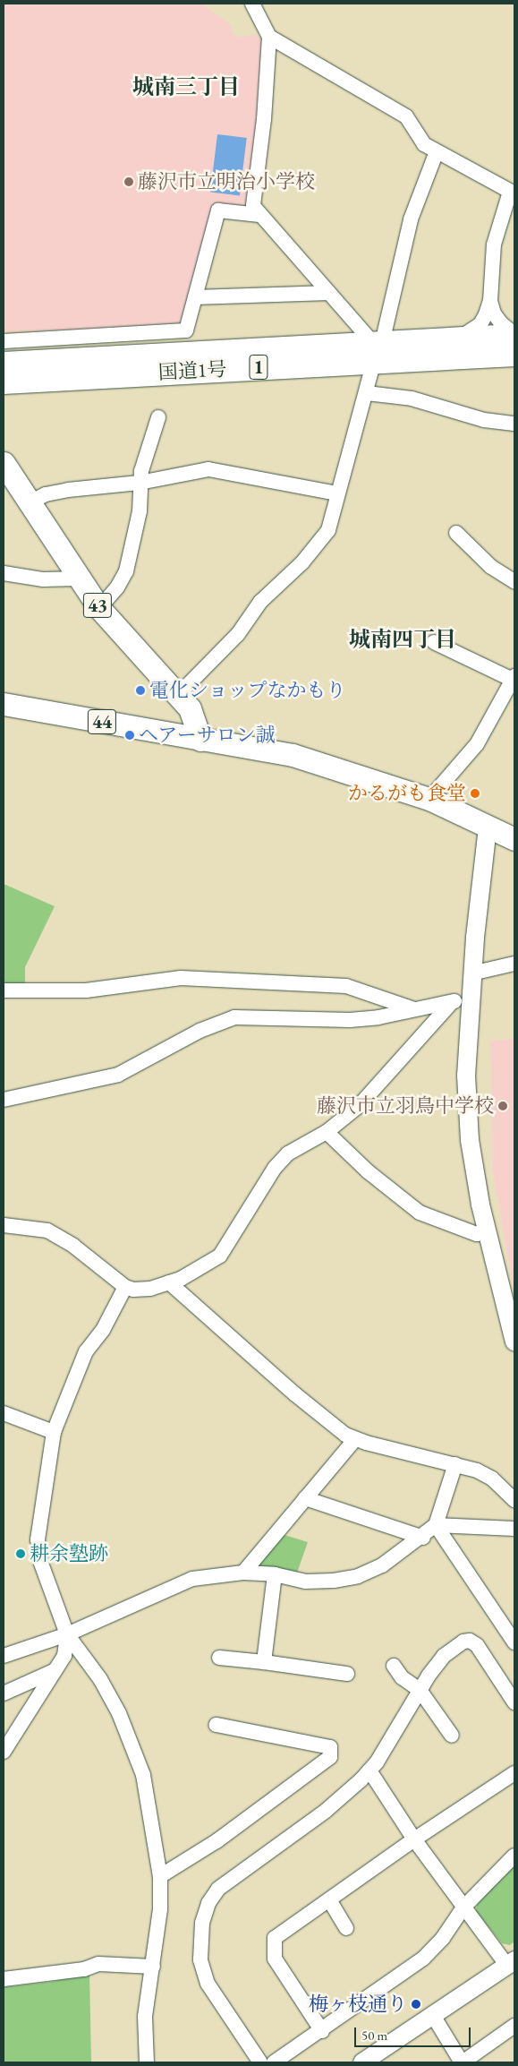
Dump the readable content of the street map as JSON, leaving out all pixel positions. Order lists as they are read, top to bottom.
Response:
{
  "streets": {
    "highway": ["1", "国道1号"],
    "main road": ["43", "44"]
  },
  "crossings": [
    ["43", "44"]
  ],
  "districts": ["城南三丁目", "城南四丁目"],
  "places": [
    "藤沢市立明治小学校",
    "電化ショップなかもり",
    "ヘアーサロン誠",
    "かるがも食堂",
    "藤沢市立羽鳥中学校",
    "耕余塾跡",
    "梅ヶ枝通り"
  ],
  "scale_bar": "50 m"
}
